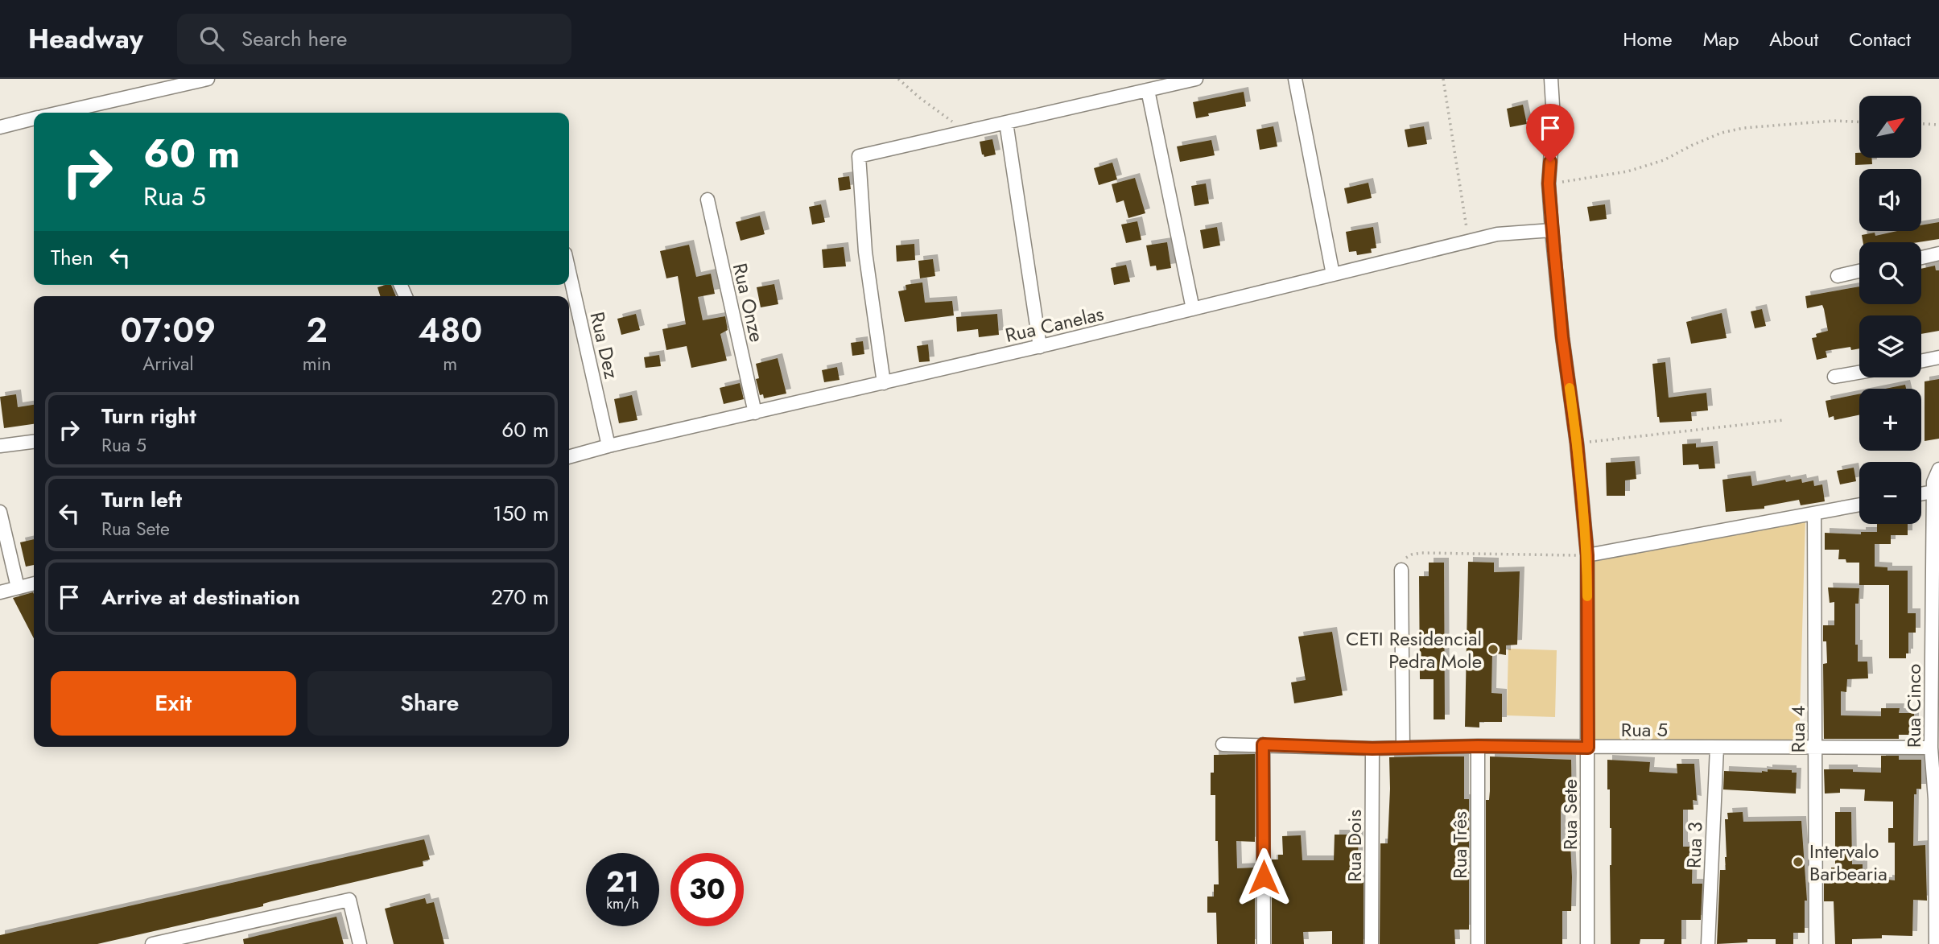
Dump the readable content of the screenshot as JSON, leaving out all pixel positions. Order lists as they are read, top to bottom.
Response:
{
  "streets": {
    "street": [
      "Rua Onze",
      "Rua Canelas",
      "Rua Dez",
      "Rua Cinco",
      "Rua 5",
      "Rua 4",
      "Rua Sete",
      "Rua Três",
      "Rua 3",
      "Rua Dois"
    ]
  },
  "crossings": [
    ["Rua Onze", "Rua Canelas"],
    ["Rua Canelas", "Rua Dez"],
    ["Rua Canelas", "Rua Sete"],
    ["Rua Cinco", "Rua 5"],
    ["Rua 5", "Rua 4"],
    ["Rua 5", "Rua Sete"],
    ["Rua 5", "Rua Três"],
    ["Rua 5", "Rua 3"],
    ["Rua 5", "Rua Dois"]
  ],
  "places": ["CETI Residencial Pedra Mole", "Intervalo Barbearia"],
  "north": "top right",
  "page": {
    "header": "Headway",
    "search": "Search here",
    "nav": [
      "Home",
      "Map",
      "About",
      "Contact"
    ],
    "map_buttons": ["+", "−"],
    "turn": ["60 m", "Rua 5"],
    "then": "Then",
    "eta": [
      "07:09",
      "Arrival",
      "2",
      "min",
      "480",
      "m"
    ],
    "list": [
      {
        "name": "Turn right",
        "note": "Rua 5",
        "value": "60 m"
      },
      {
        "name": "Turn left",
        "note": "Rua Sete",
        "value": "150 m"
      },
      {
        "name": "Arrive at destination",
        "value": "270 m"
      }
    ],
    "buttons": ["Exit", "Share"],
    "speed": "21 km/h",
    "limit": "30"
  }
}
